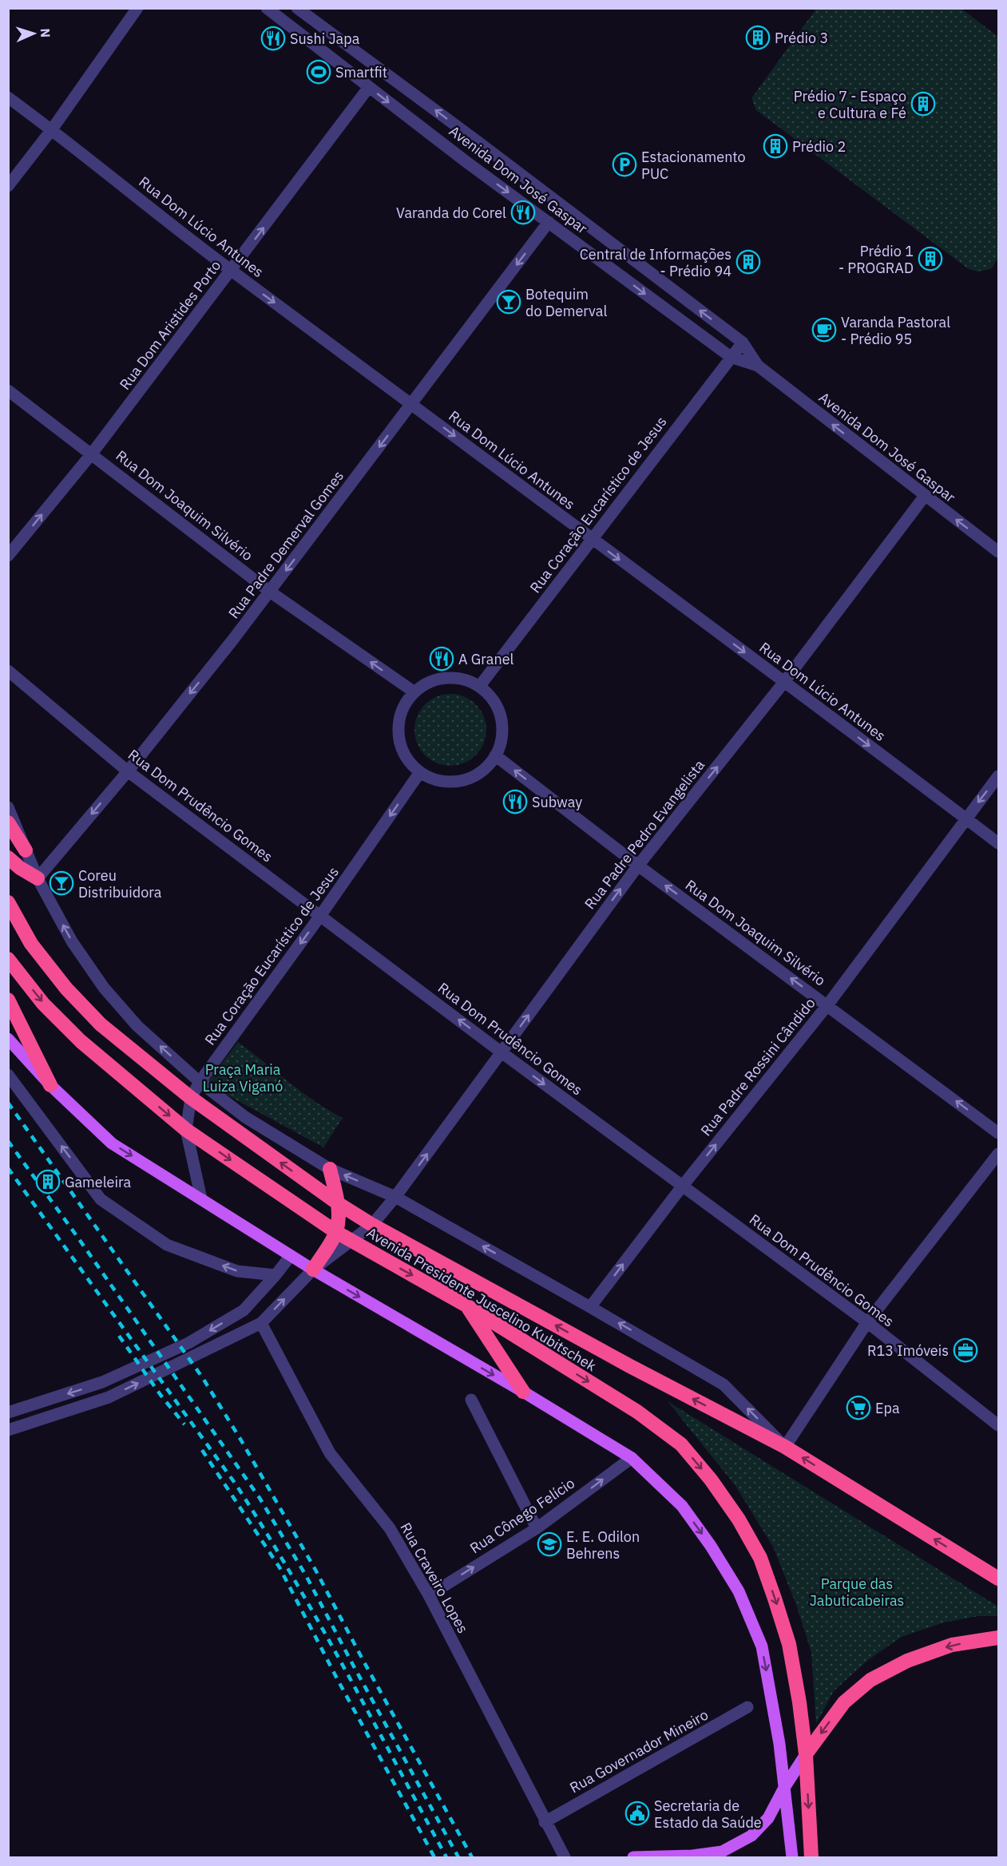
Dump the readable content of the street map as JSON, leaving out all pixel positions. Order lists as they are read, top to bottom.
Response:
{
  "streets": {
    "highway": ["Avenida Presidente Juscelino Kubitschek"],
    "street": [
      "Avenida Dom José Gaspar",
      "Rua Dom Lúcio Antunes",
      "Rua Dom Aristides Porto",
      "Rua Coração Eucarístico de Jesus",
      "Rua Dom Joaquim Silvério",
      "Rua Padre Demerval Gomes",
      "Rua Dom Prudêncio Gomes",
      "Rua Padre Pedro Evangelista",
      "Rua Padre Rossini Cândido",
      "Rua Cônego Felício",
      "Rua Craveiro Lopes",
      "Rua Governador Mineiro"
    ]
  },
  "crossings": [
    ["Avenida Dom José Gaspar", "Rua Dom Aristides Porto"],
    ["Avenida Dom José Gaspar", "Rua Coração Eucarístico de Jesus"],
    ["Avenida Dom José Gaspar", "Rua Padre Demerval Gomes"],
    ["Avenida Dom José Gaspar", "Rua Padre Pedro Evangelista"],
    ["Rua Dom Lúcio Antunes", "Rua Dom Aristides Porto"],
    ["Rua Dom Lúcio Antunes", "Rua Coração Eucarístico de Jesus"],
    ["Rua Dom Lúcio Antunes", "Rua Padre Demerval Gomes"],
    ["Rua Dom Lúcio Antunes", "Rua Padre Pedro Evangelista"],
    ["Rua Dom Lúcio Antunes", "Rua Padre Rossini Cândido"],
    ["Rua Dom Aristides Porto", "Rua Dom Joaquim Silvério"],
    ["Rua Coração Eucarístico de Jesus", "Rua Dom Joaquim Silvério"],
    ["Rua Coração Eucarístico de Jesus", "Rua Dom Prudêncio Gomes"],
    ["Rua Coração Eucarístico de Jesus", "Avenida Presidente Juscelino Kubitschek"],
    ["Rua Dom Joaquim Silvério", "Rua Padre Demerval Gomes"],
    ["Rua Dom Joaquim Silvério", "Rua Padre Pedro Evangelista"],
    ["Rua Dom Joaquim Silvério", "Rua Padre Rossini Cândido"],
    ["Rua Padre Demerval Gomes", "Rua Dom Prudêncio Gomes"],
    ["Rua Padre Demerval Gomes", "Avenida Presidente Juscelino Kubitschek"],
    ["Rua Dom Prudêncio Gomes", "Rua Padre Pedro Evangelista"],
    ["Rua Dom Prudêncio Gomes", "Rua Padre Rossini Cândido"],
    ["Rua Padre Pedro Evangelista", "Avenida Presidente Juscelino Kubitschek"],
    ["Rua Padre Pedro Evangelista", "Rua Craveiro Lopes"],
    ["Rua Padre Rossini Cândido", "Avenida Presidente Juscelino Kubitschek"],
    ["Rua Cônego Felício", "Rua Craveiro Lopes"],
    ["Rua Craveiro Lopes", "Rua Governador Mineiro"]
  ],
  "one_way": [
    "Rua Dom Lúcio Antunes",
    "Rua Dom Aristides Porto",
    "Rua Coração Eucarístico de Jesus",
    "Rua Dom Joaquim Silvério",
    "Rua Padre Demerval Gomes",
    "Rua Cônego Felício"
  ],
  "parks": ["Praça Maria Luiza Viganó", "Parque das Jabuticabeiras"],
  "places": {
    "building": [
      "Prédio 3",
      "Prédio 7 - Espaço e Cultura e Fé",
      "Prédio 2",
      "Prédio 1 - PROGRAD",
      "Central de Informações - Prédio 94",
      "Gameleira"
    ],
    "restaurant": [
      "Sushi Japa",
      "Varanda do Corel",
      "A Granel",
      "Subway"
    ],
    "sports": ["Smartfit"],
    "parking": ["Estacionamento PUC"],
    "bar": ["Botequim do Demerval", "Coreu Distribuidora"],
    "cafe": ["Varanda Pastoral - Prédio 95"],
    "office": ["R13 Imóveis"],
    "supermarket": ["Epa"],
    "school or university": ["E. E. Odilon Behrens"],
    "public building": ["Secretaria de Estado da Saúde"]
  },
  "north": "right"
}
